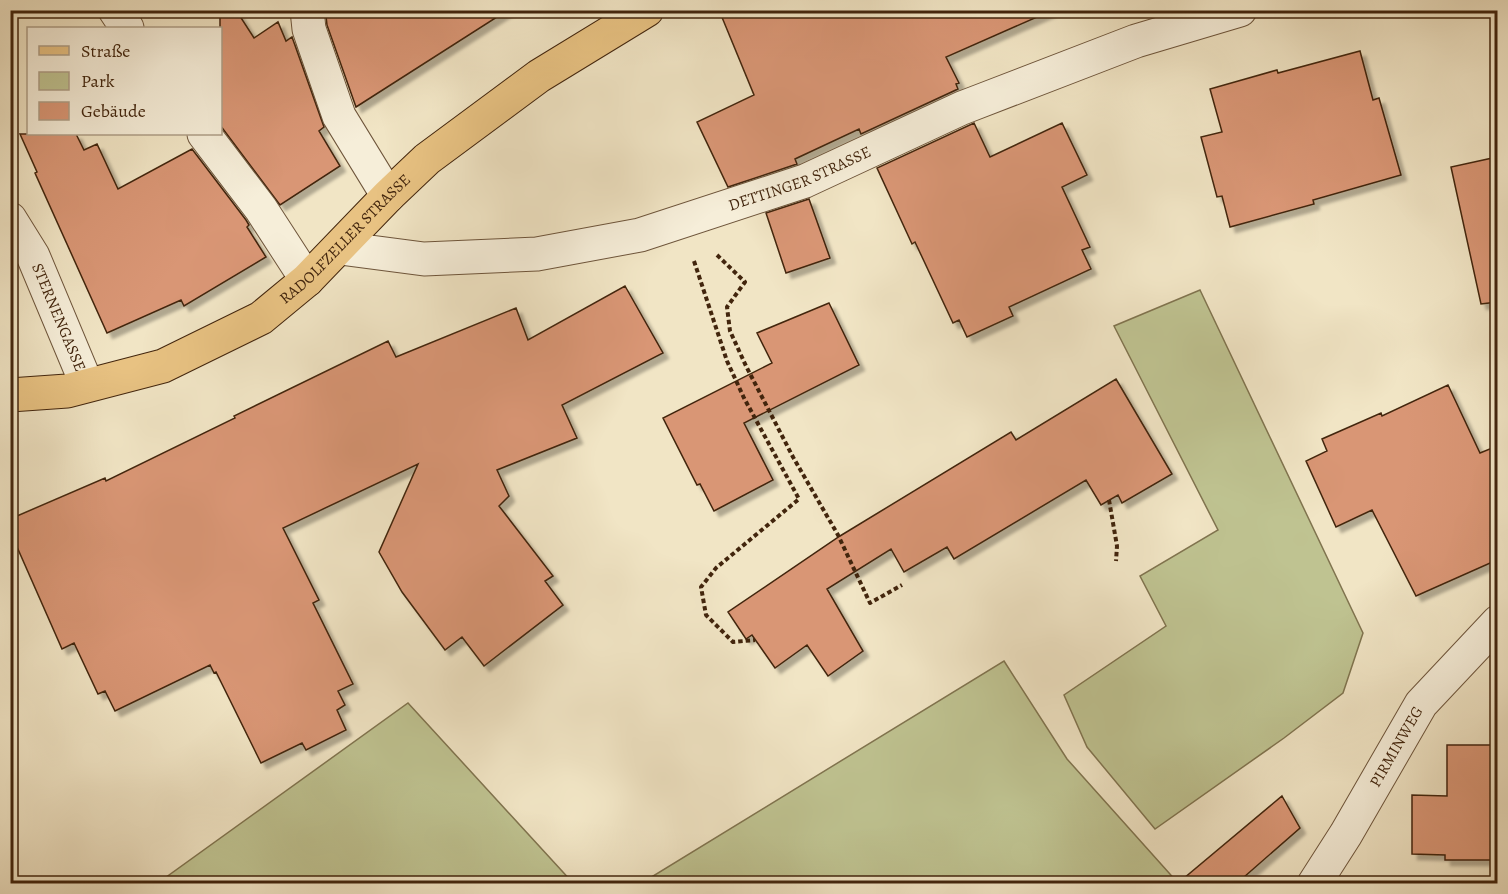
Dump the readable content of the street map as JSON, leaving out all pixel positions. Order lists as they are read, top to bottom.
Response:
{
  "streets": {
    "main road": ["RADOLFZELLER STRASSE"],
    "street": ["DETTINGER STRASSE", "STERNENGASSE", "PIRMINWEG"]
  },
  "crossings": [
    ["DETTINGER STRASSE", "RADOLFZELLER STRASSE"],
    ["RADOLFZELLER STRASSE", "STERNENGASSE"]
  ],
  "legend": ["Straße", "Park", "Gebäude"]
}
